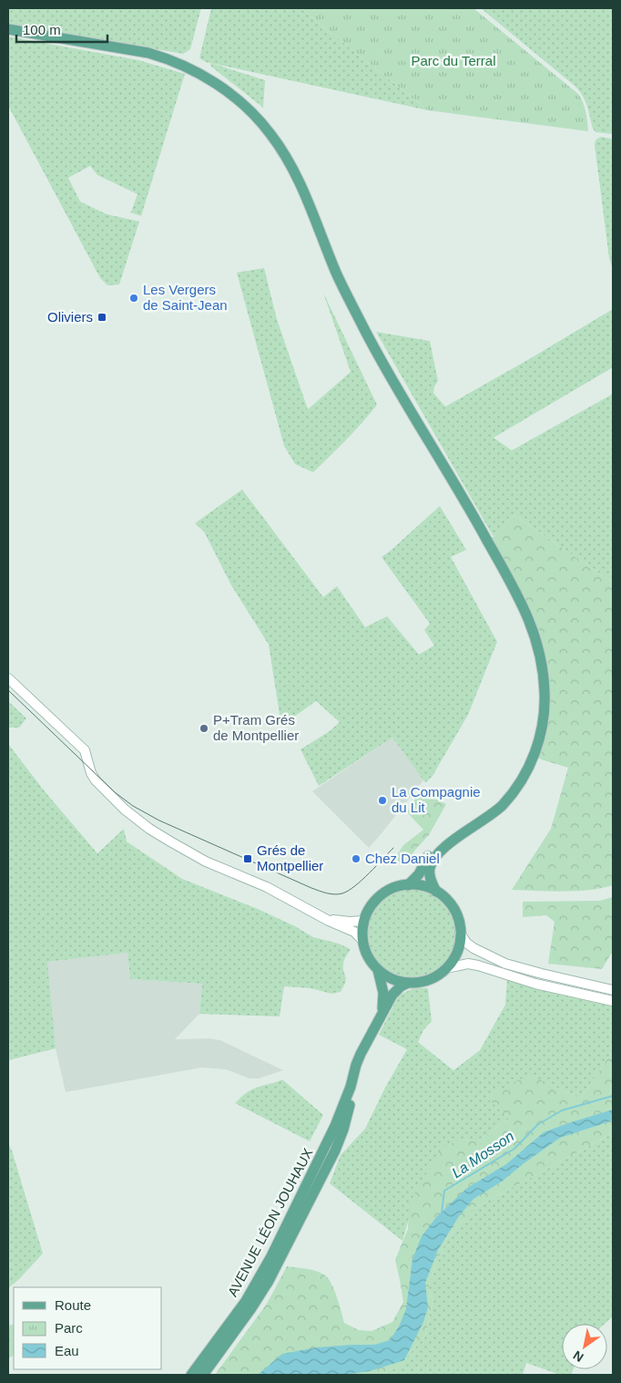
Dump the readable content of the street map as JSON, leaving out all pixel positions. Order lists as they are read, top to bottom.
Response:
{
  "streets": {
    "main road": ["AVENUE LÉON JOUHAUX"]
  },
  "water": ["La Mosson"],
  "parks": ["Parc du Terral"],
  "places": {
    "other": [
      "Les Vergers de Saint-Jean",
      "P+Tram Grés de Montpellier",
      "La Compagnie du Lit",
      "Chez Daniel"
    ],
    "transit": ["Oliviers", "Grés de Montpellier"]
  },
  "legend": ["Route", "Parc", "Eau"],
  "scale_bar": "100 m",
  "north": "bottom left"
}
